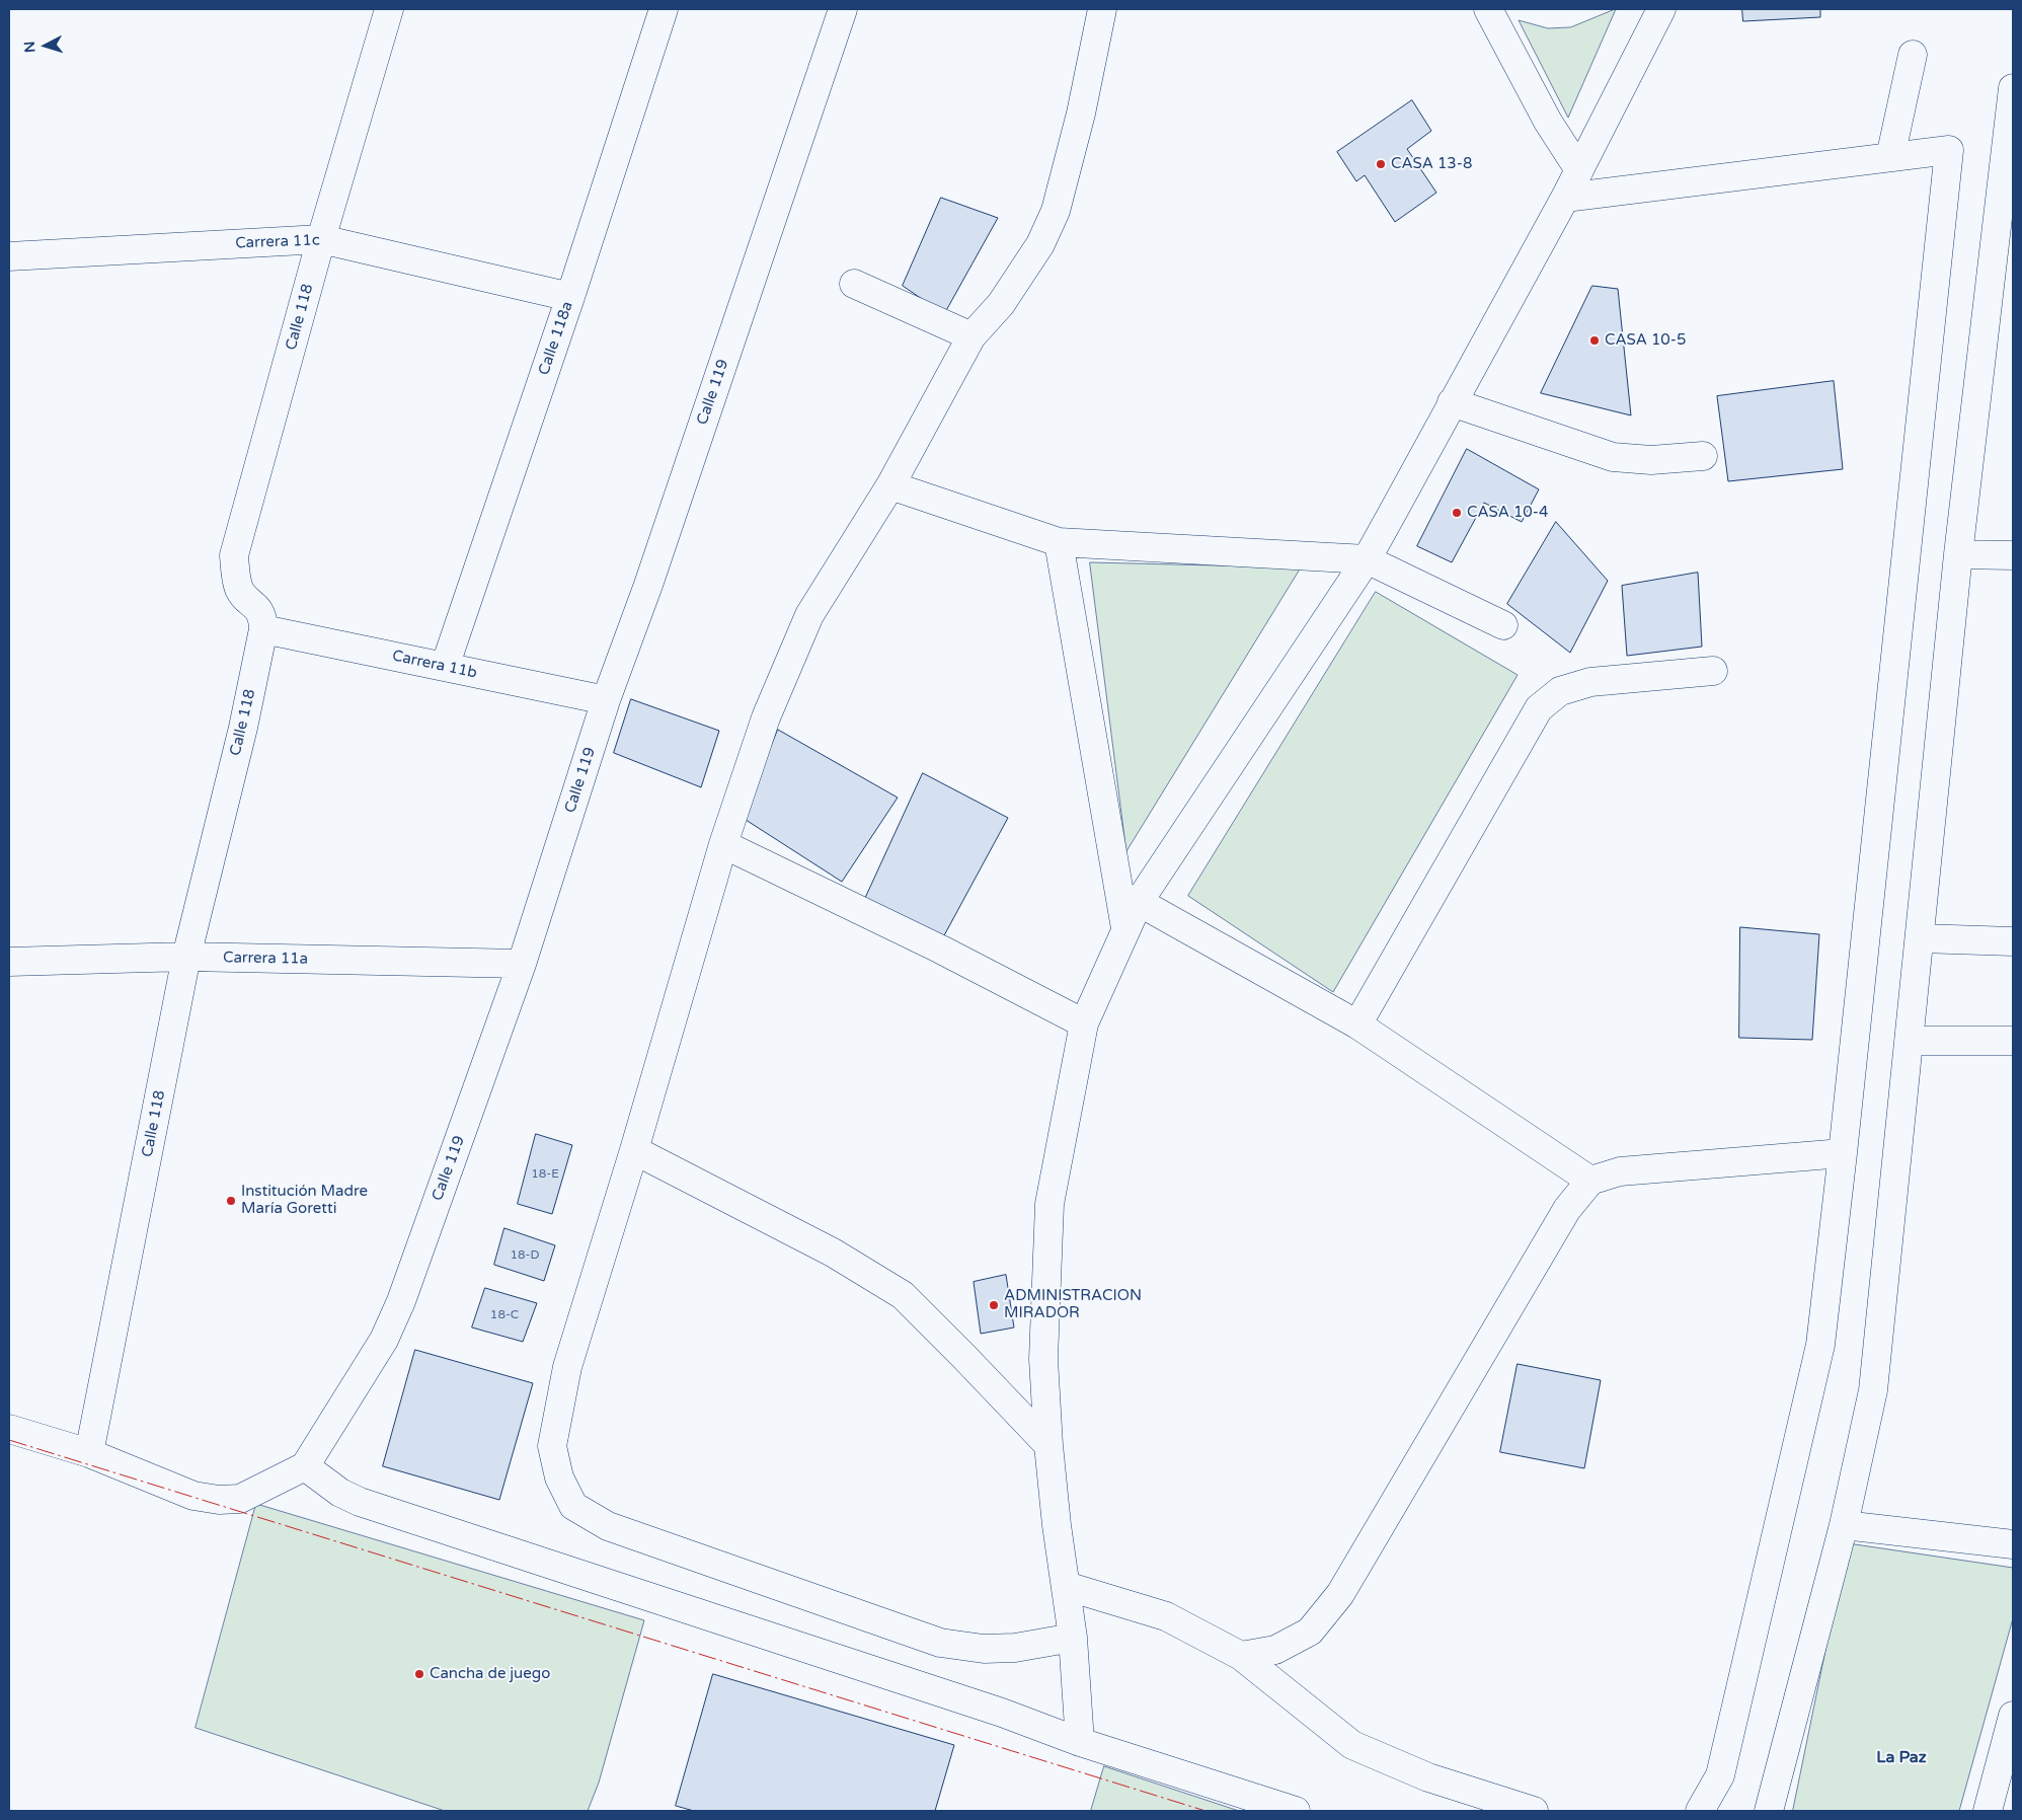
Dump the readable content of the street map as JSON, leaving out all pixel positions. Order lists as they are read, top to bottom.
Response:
{
  "streets": {
    "street": [
      "Carrera 11c",
      "Calle 118",
      "Calle 118a",
      "Calle 119",
      "Carrera 11b",
      "Carrera 11a"
    ]
  },
  "crossings": [
    ["Carrera 11c", "Calle 118"],
    ["Carrera 11c", "Calle 118a"],
    ["Calle 118", "Carrera 11b"],
    ["Calle 118", "Carrera 11a"],
    ["Calle 118a", "Carrera 11b"],
    ["Calle 119", "Carrera 11b"],
    ["Calle 119", "Carrera 11a"]
  ],
  "districts": ["La Paz"],
  "places": [
    "CASA 13-8",
    "CASA 10-5",
    "CASA 10-4",
    "Institución Madre María Goretti",
    "ADMINISTRACION MIRADOR",
    "Cancha de juego"
  ],
  "house_numbers": ["18-E", "18-D", "18-C"],
  "north": "left"
}
